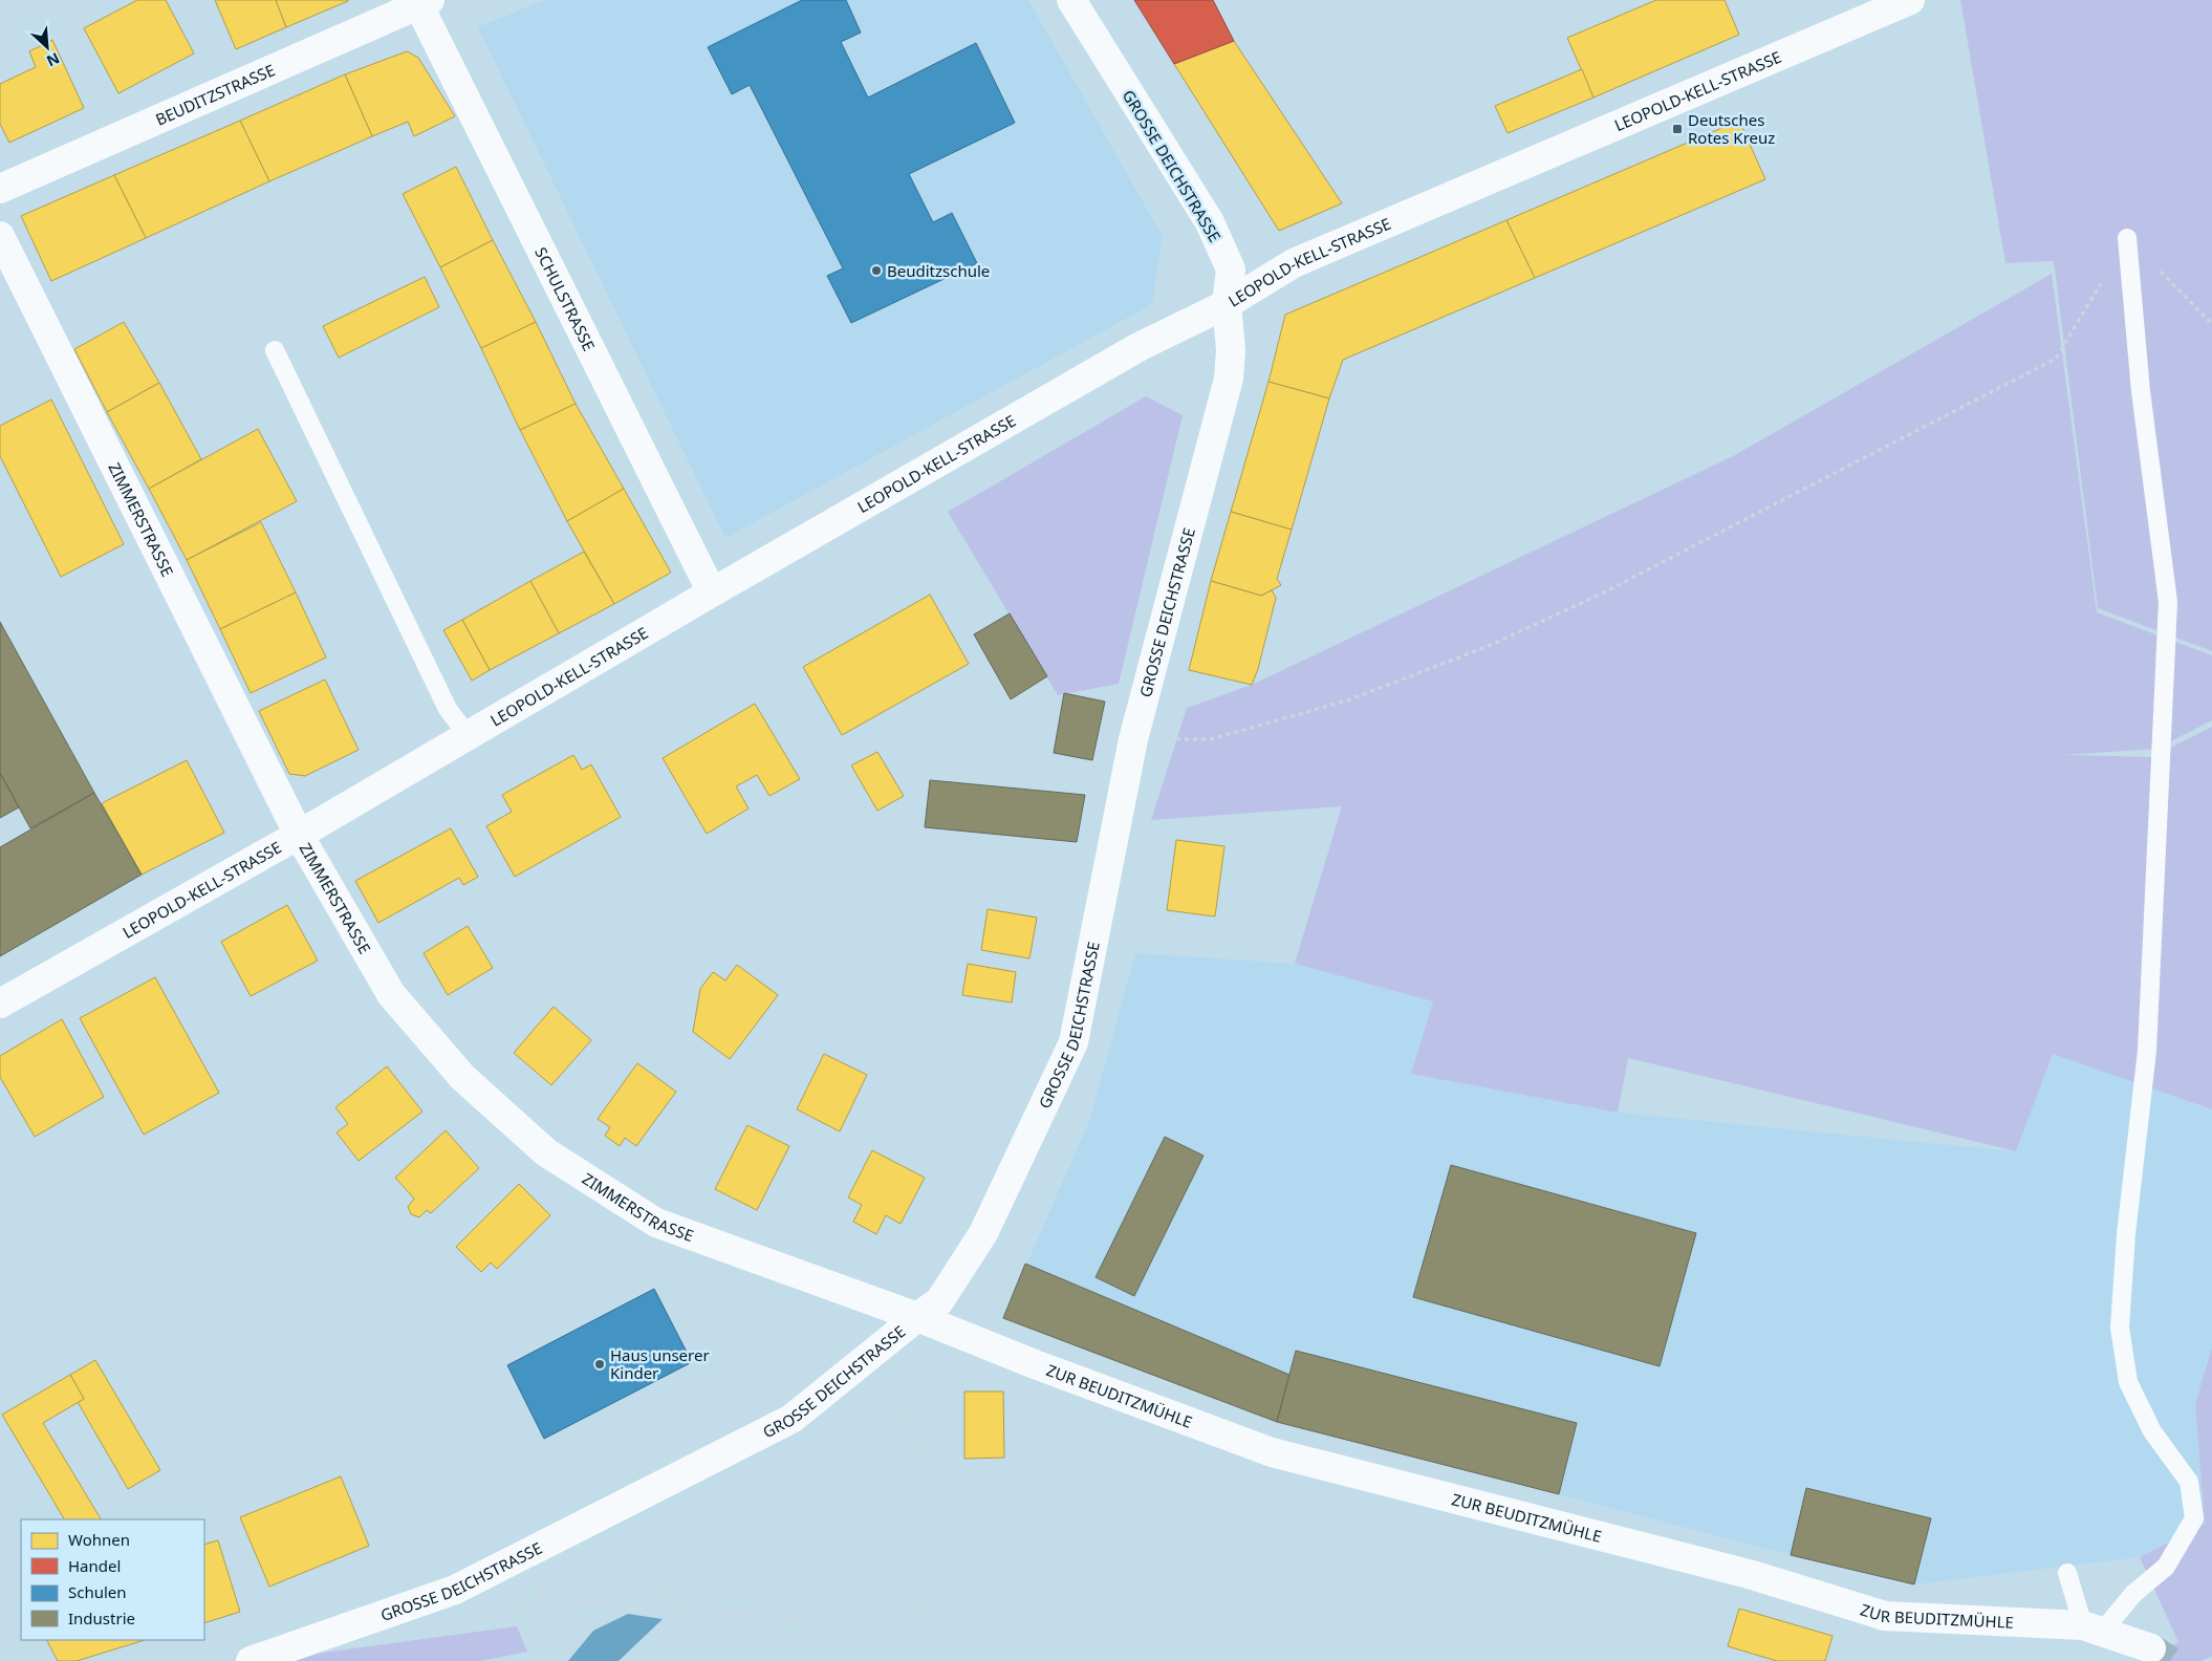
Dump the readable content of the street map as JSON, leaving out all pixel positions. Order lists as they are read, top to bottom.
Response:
{
  "streets": {
    "street": [
      "LEOPOLD-KELL-STRASSE",
      "BEUDITZSTRASSE",
      "GROSSE DEICHSTRASSE",
      "SCHULSTRASSE",
      "ZIMMERSTRASSE",
      "ZUR BEUDITZMÜHLE"
    ]
  },
  "crossings": [
    ["LEOPOLD-KELL-STRASSE", "GROSSE DEICHSTRASSE"],
    ["LEOPOLD-KELL-STRASSE", "SCHULSTRASSE"],
    ["LEOPOLD-KELL-STRASSE", "ZIMMERSTRASSE"],
    ["BEUDITZSTRASSE", "SCHULSTRASSE"],
    ["GROSSE DEICHSTRASSE", "ZIMMERSTRASSE"],
    ["GROSSE DEICHSTRASSE", "ZUR BEUDITZMÜHLE"],
    ["ZIMMERSTRASSE", "ZUR BEUDITZMÜHLE"]
  ],
  "places": {
    "transit": ["Deutsches Rotes Kreuz"],
    "other": ["Beuditzschule", "Haus unserer Kinder"]
  },
  "legend": [
    "Wohnen",
    "Handel",
    "Schulen",
    "Industrie"
  ],
  "north": "bottom right"
}
